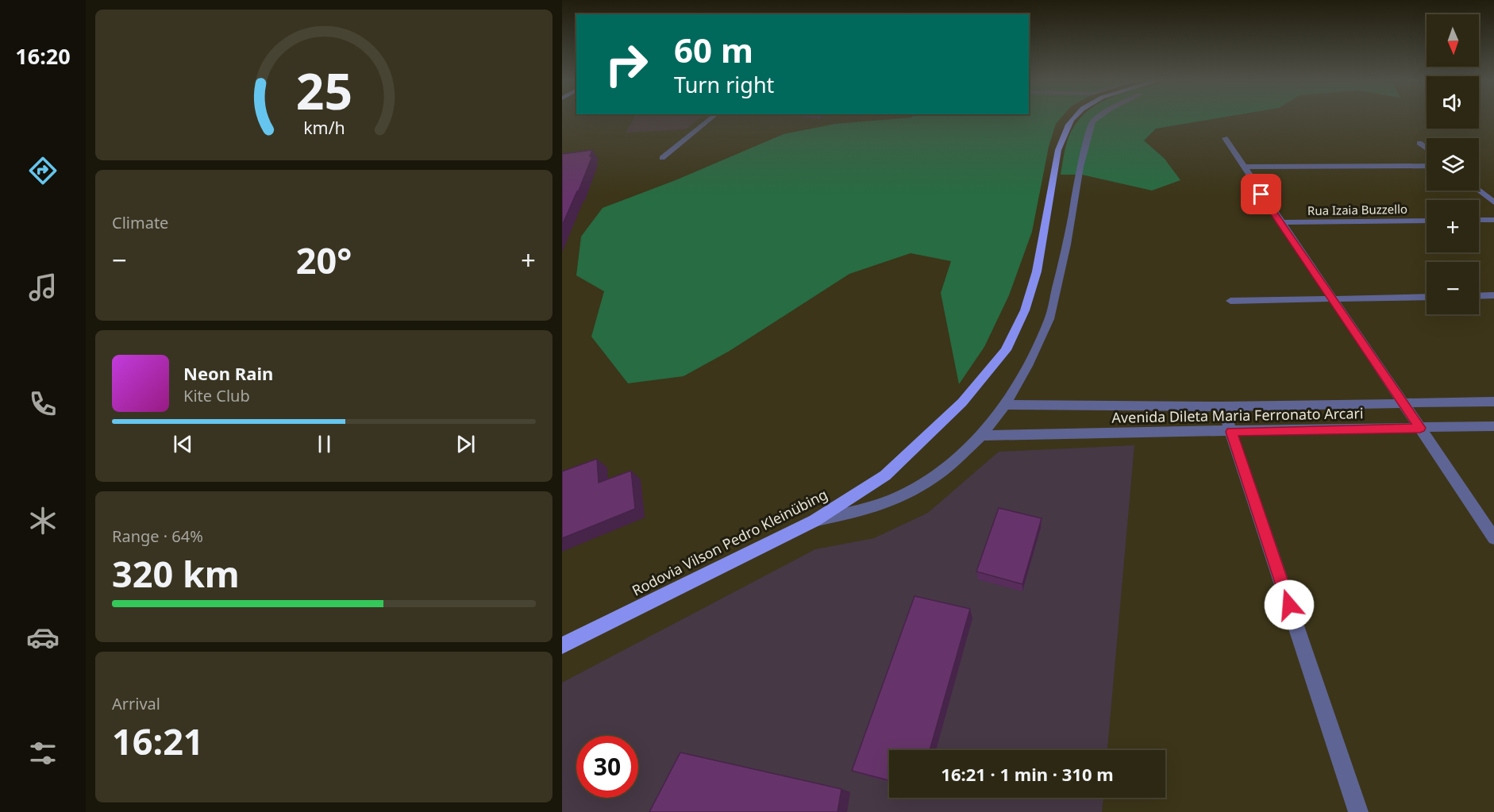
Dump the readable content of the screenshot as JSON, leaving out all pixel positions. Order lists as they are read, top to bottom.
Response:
{
  "streets": {
    "main road": ["Rodovia Vilson Pedro Kleinübing"],
    "street": ["Rua Izaia Buzzello", "Avenida Dileta Maria Ferronato Arcari"]
  },
  "north": "bottom",
  "page": {
    "tabs": "16:20",
    "map_buttons": ["+", "−"],
    "turn": ["60 m", "Turn right"],
    "tile": [
      "Climate",
      ["Range · 64%", "320 km"],
      ["Arrival", "16:21"]
    ],
    "heat": ["−", "20°", "+"],
    "song": ["Neon Rain", "Kite Club"],
    "limit": "30",
    "trip": "16:21 · 1 min · 310 m",
    "gauge": ["25", "km/h"]
  }
}
